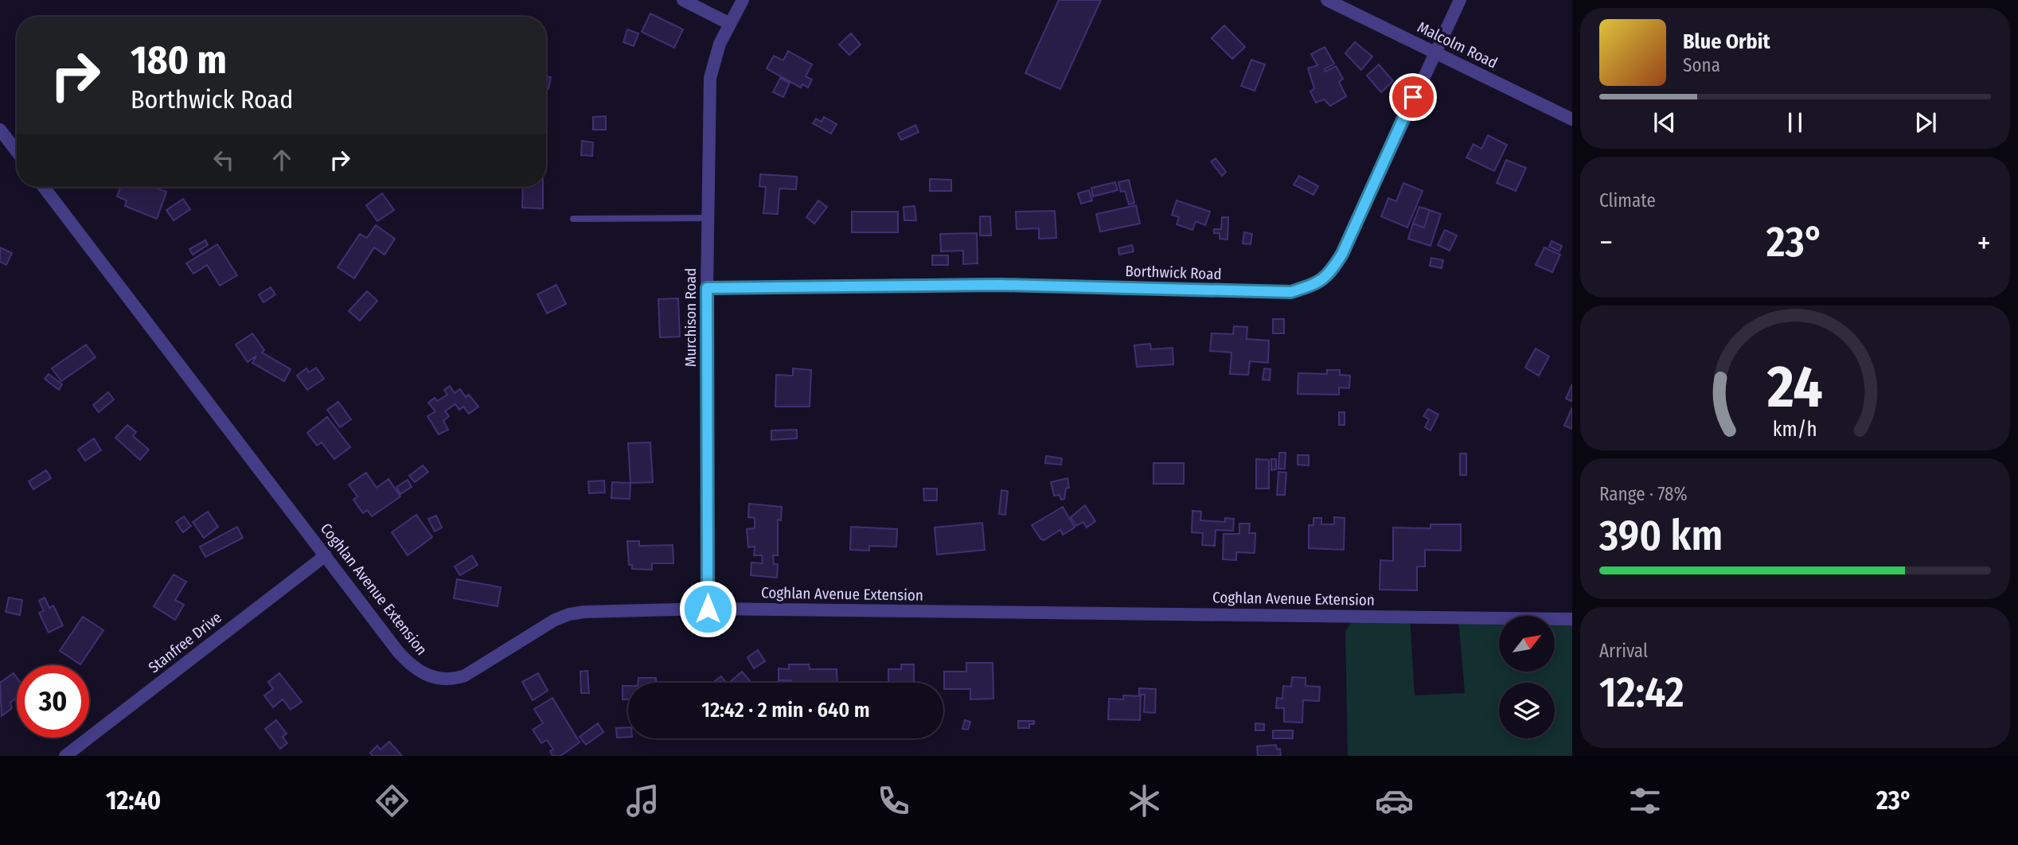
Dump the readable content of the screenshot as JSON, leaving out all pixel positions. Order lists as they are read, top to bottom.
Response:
{
  "streets": {
    "street": [
      "Malcolm Road",
      "Borthwick Road",
      "Murchison Road",
      "Coghlan Avenue Extension",
      "Stanfree Drive"
    ]
  },
  "crossings": [
    ["Malcolm Road", "Borthwick Road"],
    ["Borthwick Road", "Murchison Road"],
    ["Murchison Road", "Coghlan Avenue Extension"],
    ["Coghlan Avenue Extension", "Stanfree Drive"]
  ],
  "north": "top right",
  "page": {
    "turn": ["180 m", "Borthwick Road"],
    "song": ["Blue Orbit", "Sona"],
    "tile": [
      "Climate",
      ["Range · 78%", "390 km"],
      ["Arrival", "12:42"]
    ],
    "heat": ["−", "23°", "+"],
    "limit": "30",
    "trip": "12:42 · 2 min · 640 m",
    "tabs": ["12:40", "23°"],
    "gauge": ["24", "km/h"]
  }
}
